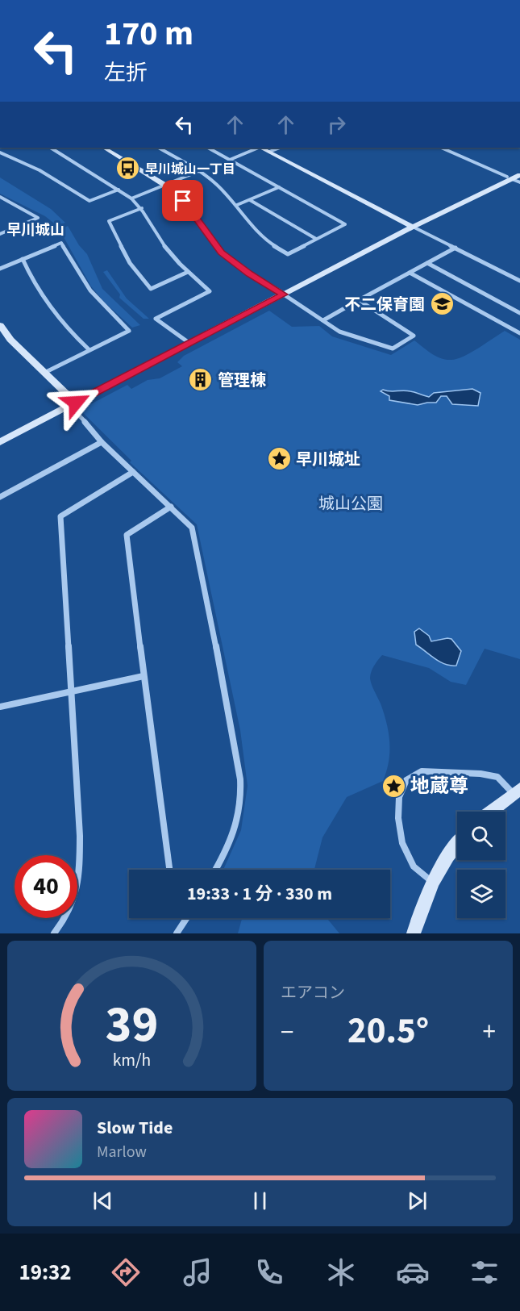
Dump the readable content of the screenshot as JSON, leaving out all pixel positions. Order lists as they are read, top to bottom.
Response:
{
  "districts": ["早川城山"],
  "parks": ["城山公園"],
  "places": {
    "bus stop": ["早川城山一丁目"],
    "school or university": ["不二保育園"],
    "building": ["管理棟"],
    "place": ["早川城址", "地蔵尊"]
  },
  "page": {
    "turn": ["170 m", "左折"],
    "limit": "40",
    "trip": "19:33 · 1 分 · 330 m",
    "tile": "エアコン",
    "heat": ["−", "20.5°", "+"],
    "song": ["Slow Tide", "Marlow"],
    "tabs": "19:32",
    "gauge": ["39", "km/h"]
  }
}
